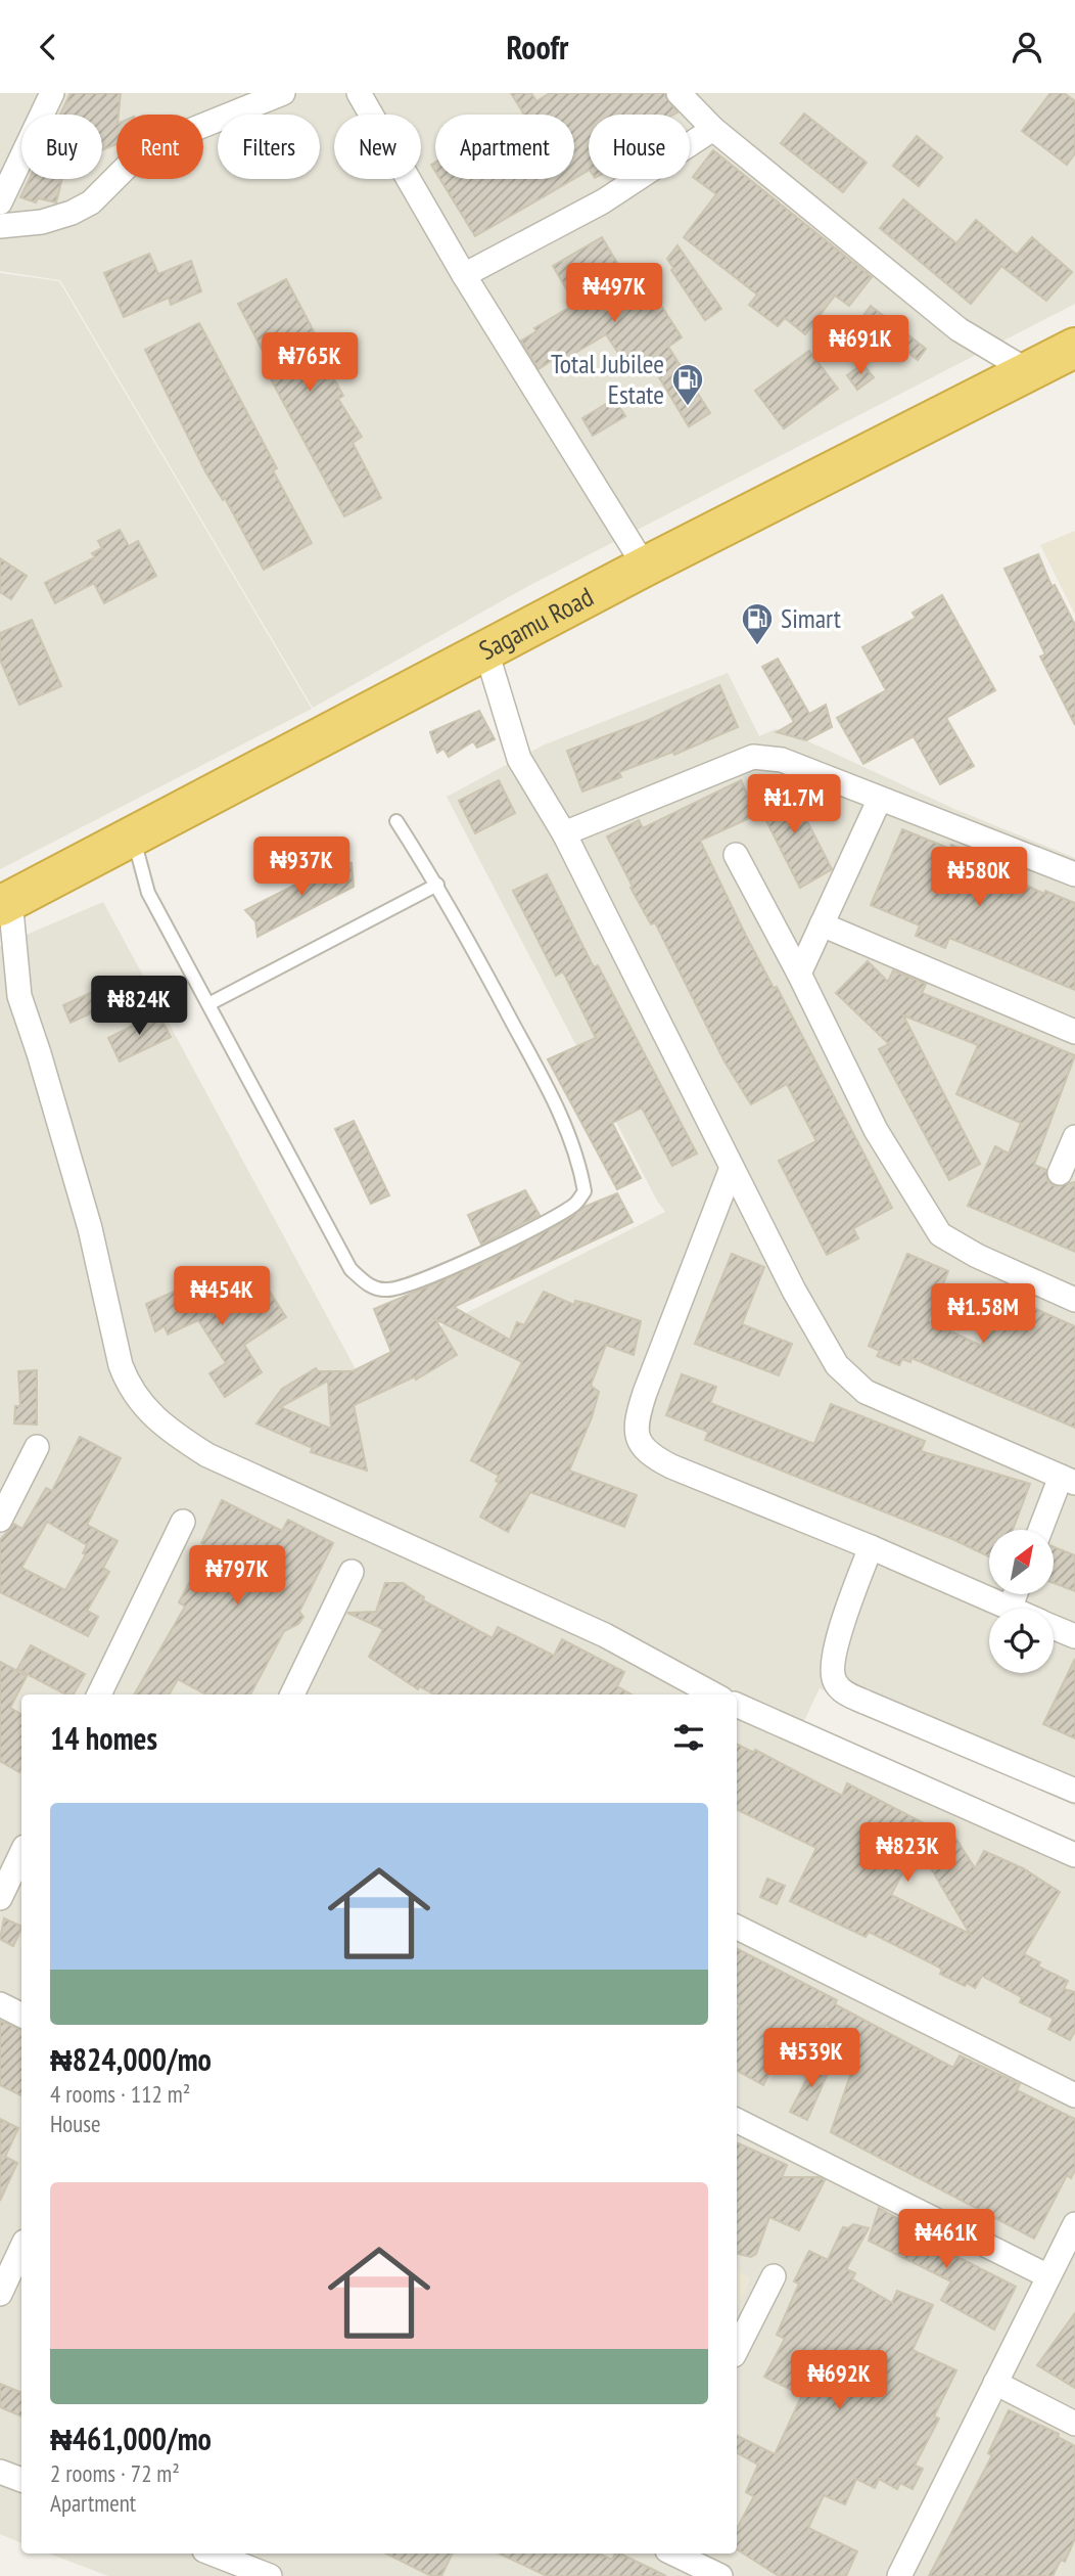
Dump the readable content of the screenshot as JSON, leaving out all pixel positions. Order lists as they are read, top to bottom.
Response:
{
  "streets": {
    "highway": ["Sagamu Road"]
  },
  "places": {
    "fuel station": ["Total Jubilee Estate", "Simart"]
  },
  "north": "top right",
  "page": {
    "header": "Roofr",
    "chip": [
      "Buy",
      "Rent",
      "Filters",
      "New",
      "Apartment",
      "House"
    ],
    "price": [
      "₦497K",
      "₦691K",
      "₦765K",
      "₦1.7M",
      "₦937K",
      "₦580K",
      "₦824K",
      "₦454K",
      "₦1.58M",
      "₦797K",
      "₦823K",
      "₦539K",
      "₦461K",
      "₦692K"
    ],
    "heading": "14 homes",
    "list": [
      {
        "name": "₦824,000/mo",
        "note": "4 rooms · 112 m² · House"
      },
      {
        "name": "₦461,000/mo",
        "note": "2 rooms · 72 m² · Apartment"
      }
    ]
  }
}
